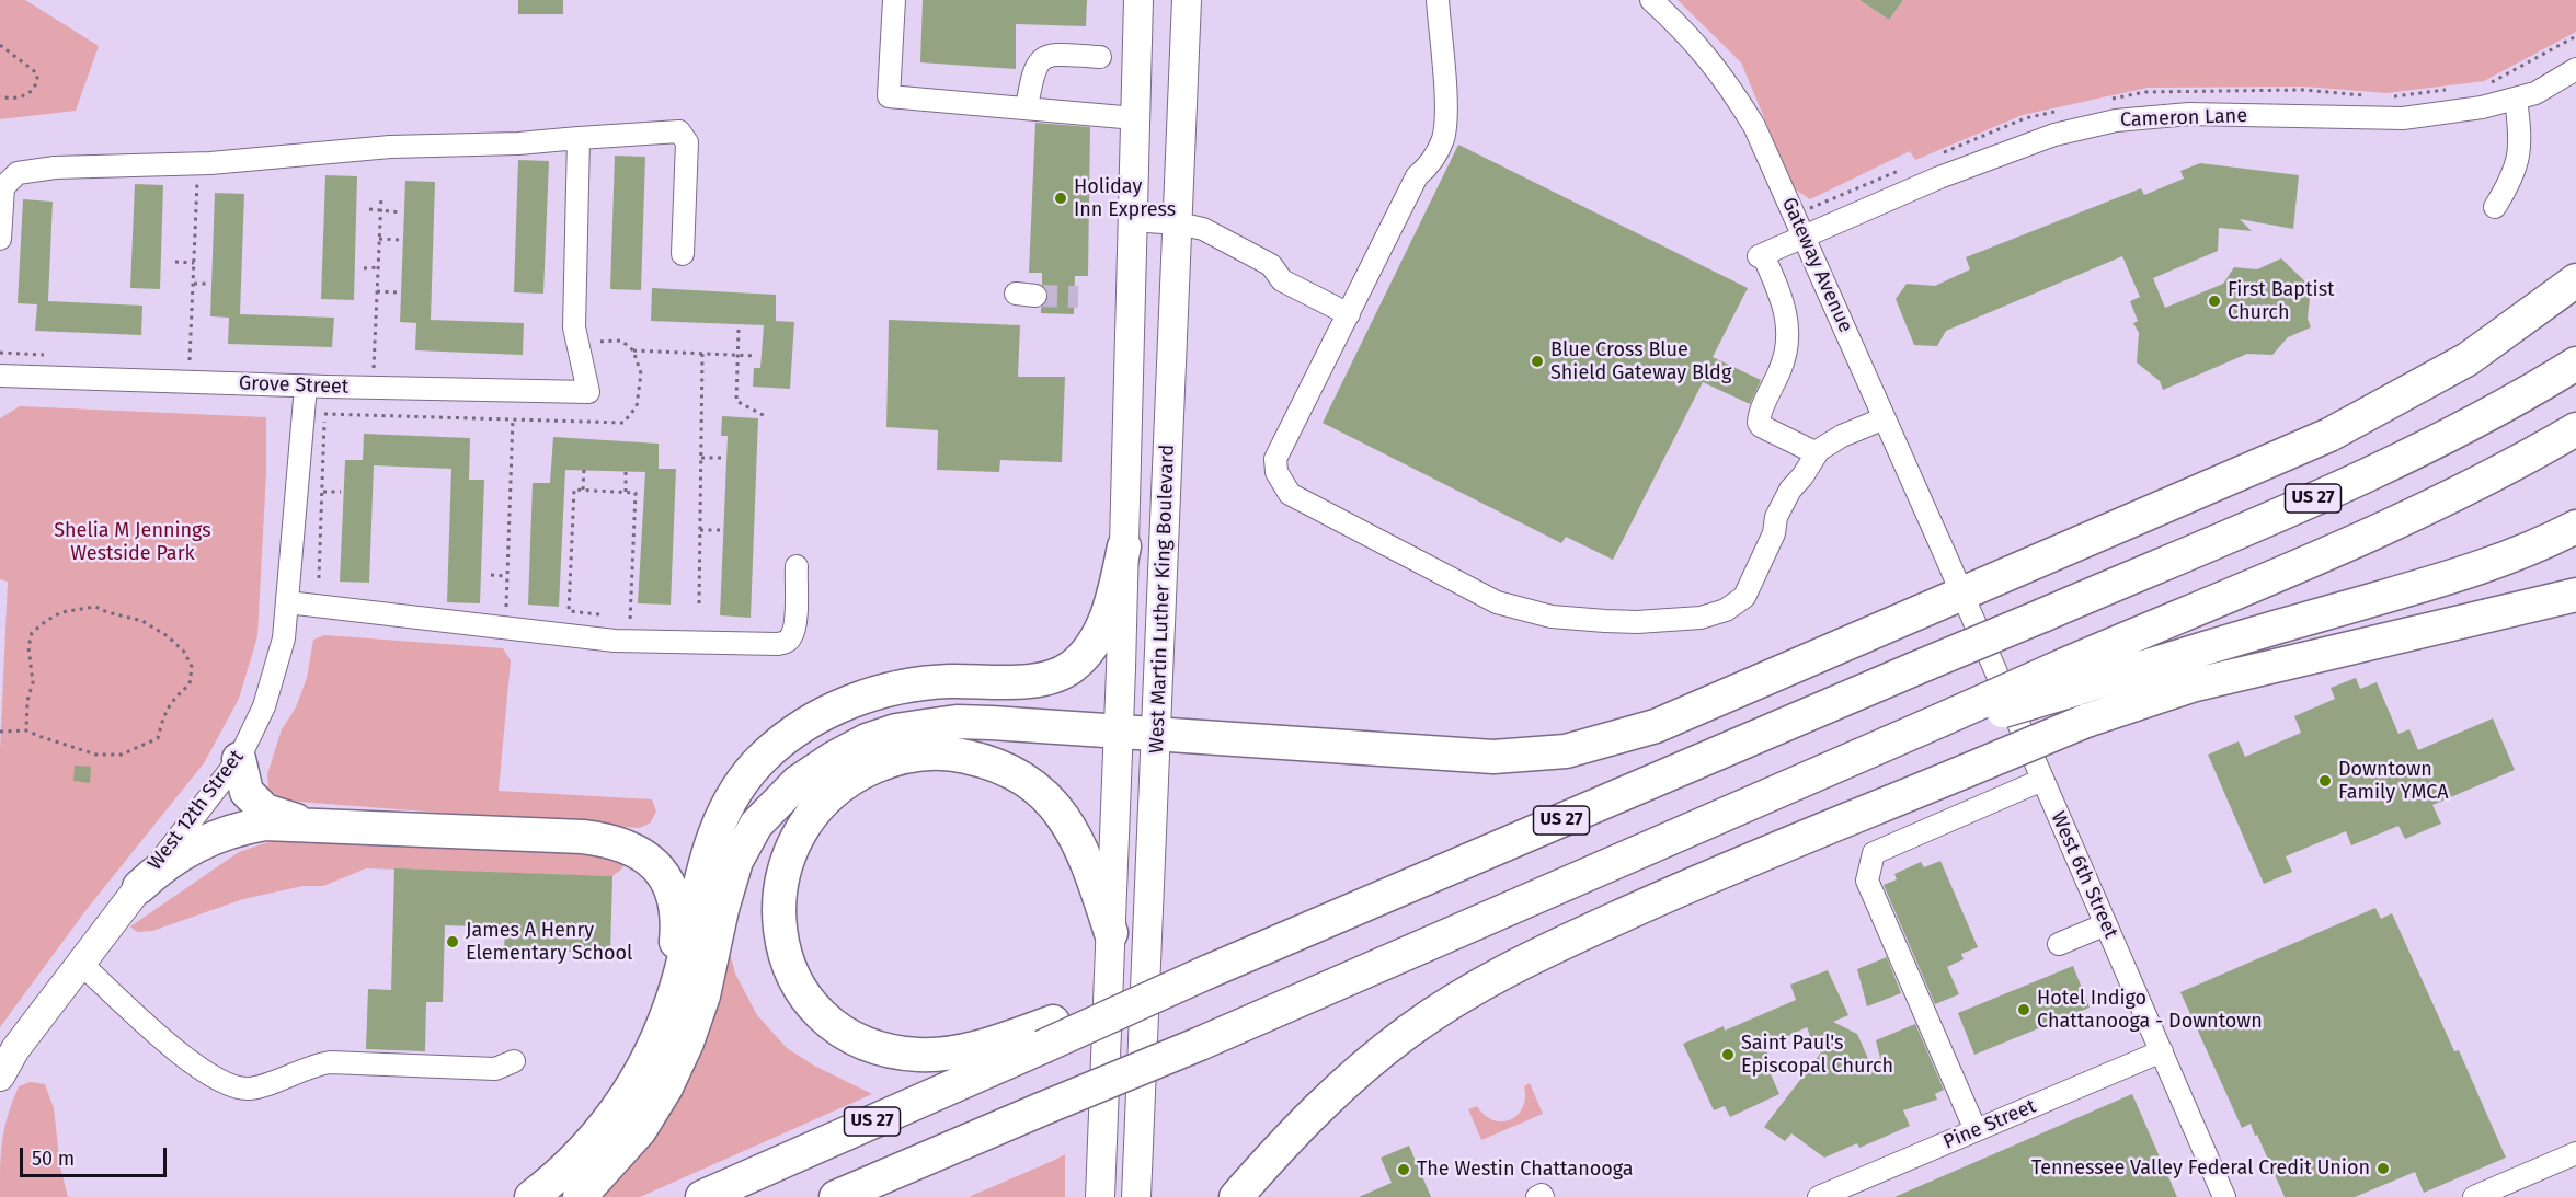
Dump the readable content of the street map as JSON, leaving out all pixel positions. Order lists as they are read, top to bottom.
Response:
{
  "streets": {
    "highway": ["US 27"],
    "main road": ["West Martin Luther King Boulevard", "West 12th Street"],
    "street": [
      "Cameron Lane",
      "Gateway Avenue",
      "Grove Street",
      "West 6th Street",
      "Pine Street"
    ]
  },
  "crossings": [
    ["Cameron Lane", "Gateway Avenue"],
    ["Gateway Avenue", "West 6th Street"],
    ["Grove Street", "West 12th Street"],
    ["West 6th Street", "Pine Street"]
  ],
  "parks": ["Shelia M Jennings Westside Park"],
  "places": [
    "Holiday Inn Express",
    "First Baptist Church",
    "Blue Cross Blue Shield Gateway Bldg",
    "Downtown Family YMCA",
    "James A Henry Elementary School",
    "Hotel Indigo Chattanooga - Downtown",
    "Saint Paul's Episcopal Church",
    "Tennessee Valley Federal Credit Union",
    "The Westin Chattanooga"
  ],
  "scale_bar": "50 m"
}
